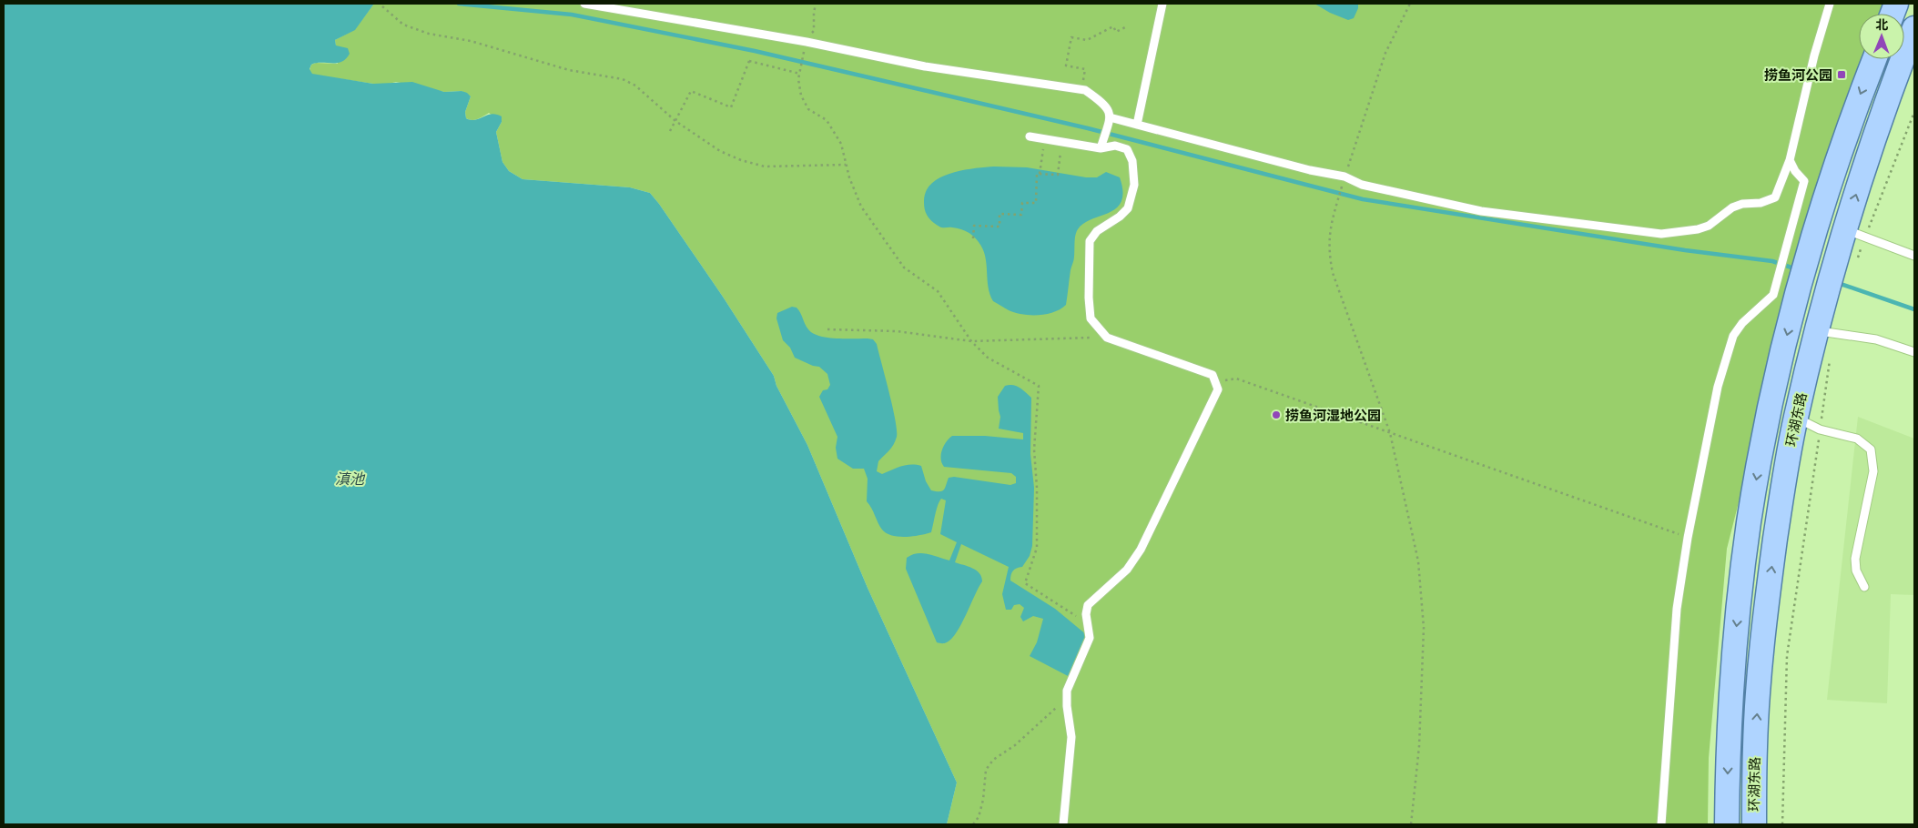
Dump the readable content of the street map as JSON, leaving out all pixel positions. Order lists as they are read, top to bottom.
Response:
{
  "streets": {
    "main road": ["环湖东路"]
  },
  "water": ["滇池"],
  "places": {
    "transit": ["捞鱼河公园"],
    "other": ["捞鱼河湿地公园"]
  },
  "north": "top"
}
